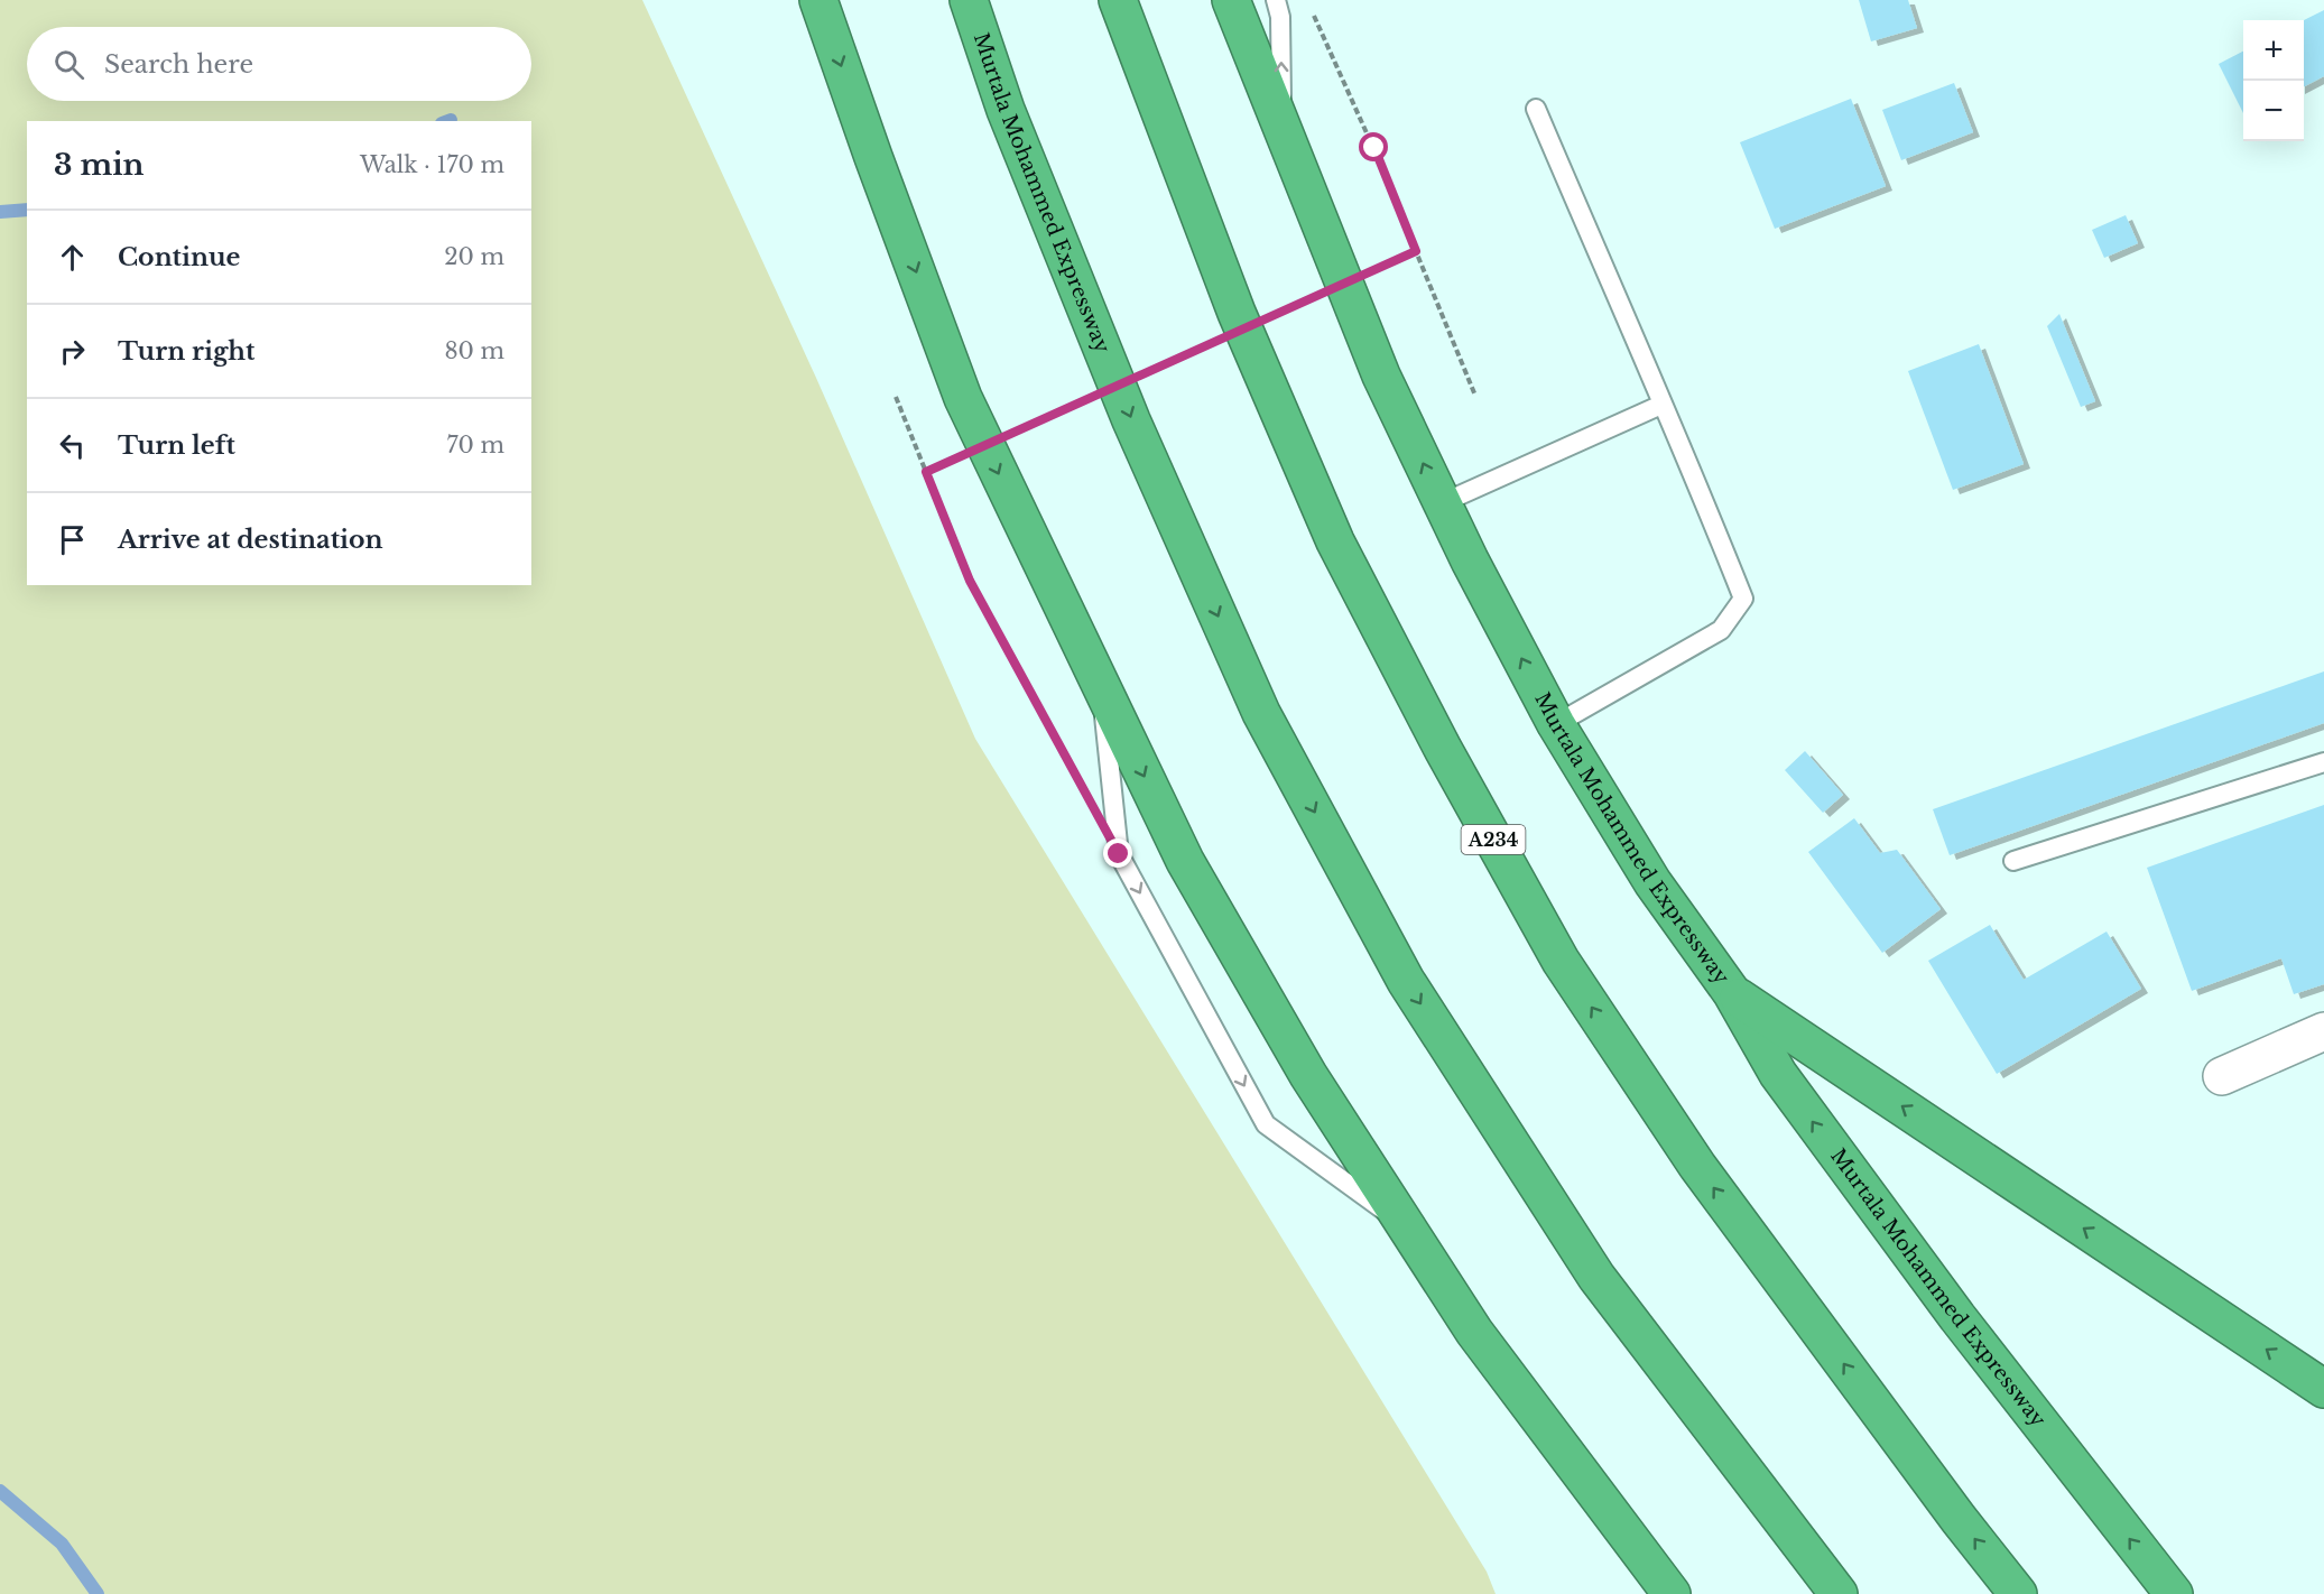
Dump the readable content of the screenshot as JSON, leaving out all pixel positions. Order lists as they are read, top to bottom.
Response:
{
  "streets": {
    "highway": ["Murtala Mohammed Expressway", "A234"]
  },
  "page": {
    "map_buttons": ["+", "−"],
    "search": "Search here",
    "heading": ["3 min", "Walk · 170 m"],
    "list": [
      ["Continue", "20 m"],
      ["Turn right", "80 m"],
      ["Turn left", "70 m"],
      "Arrive at destination"
    ]
  }
}
